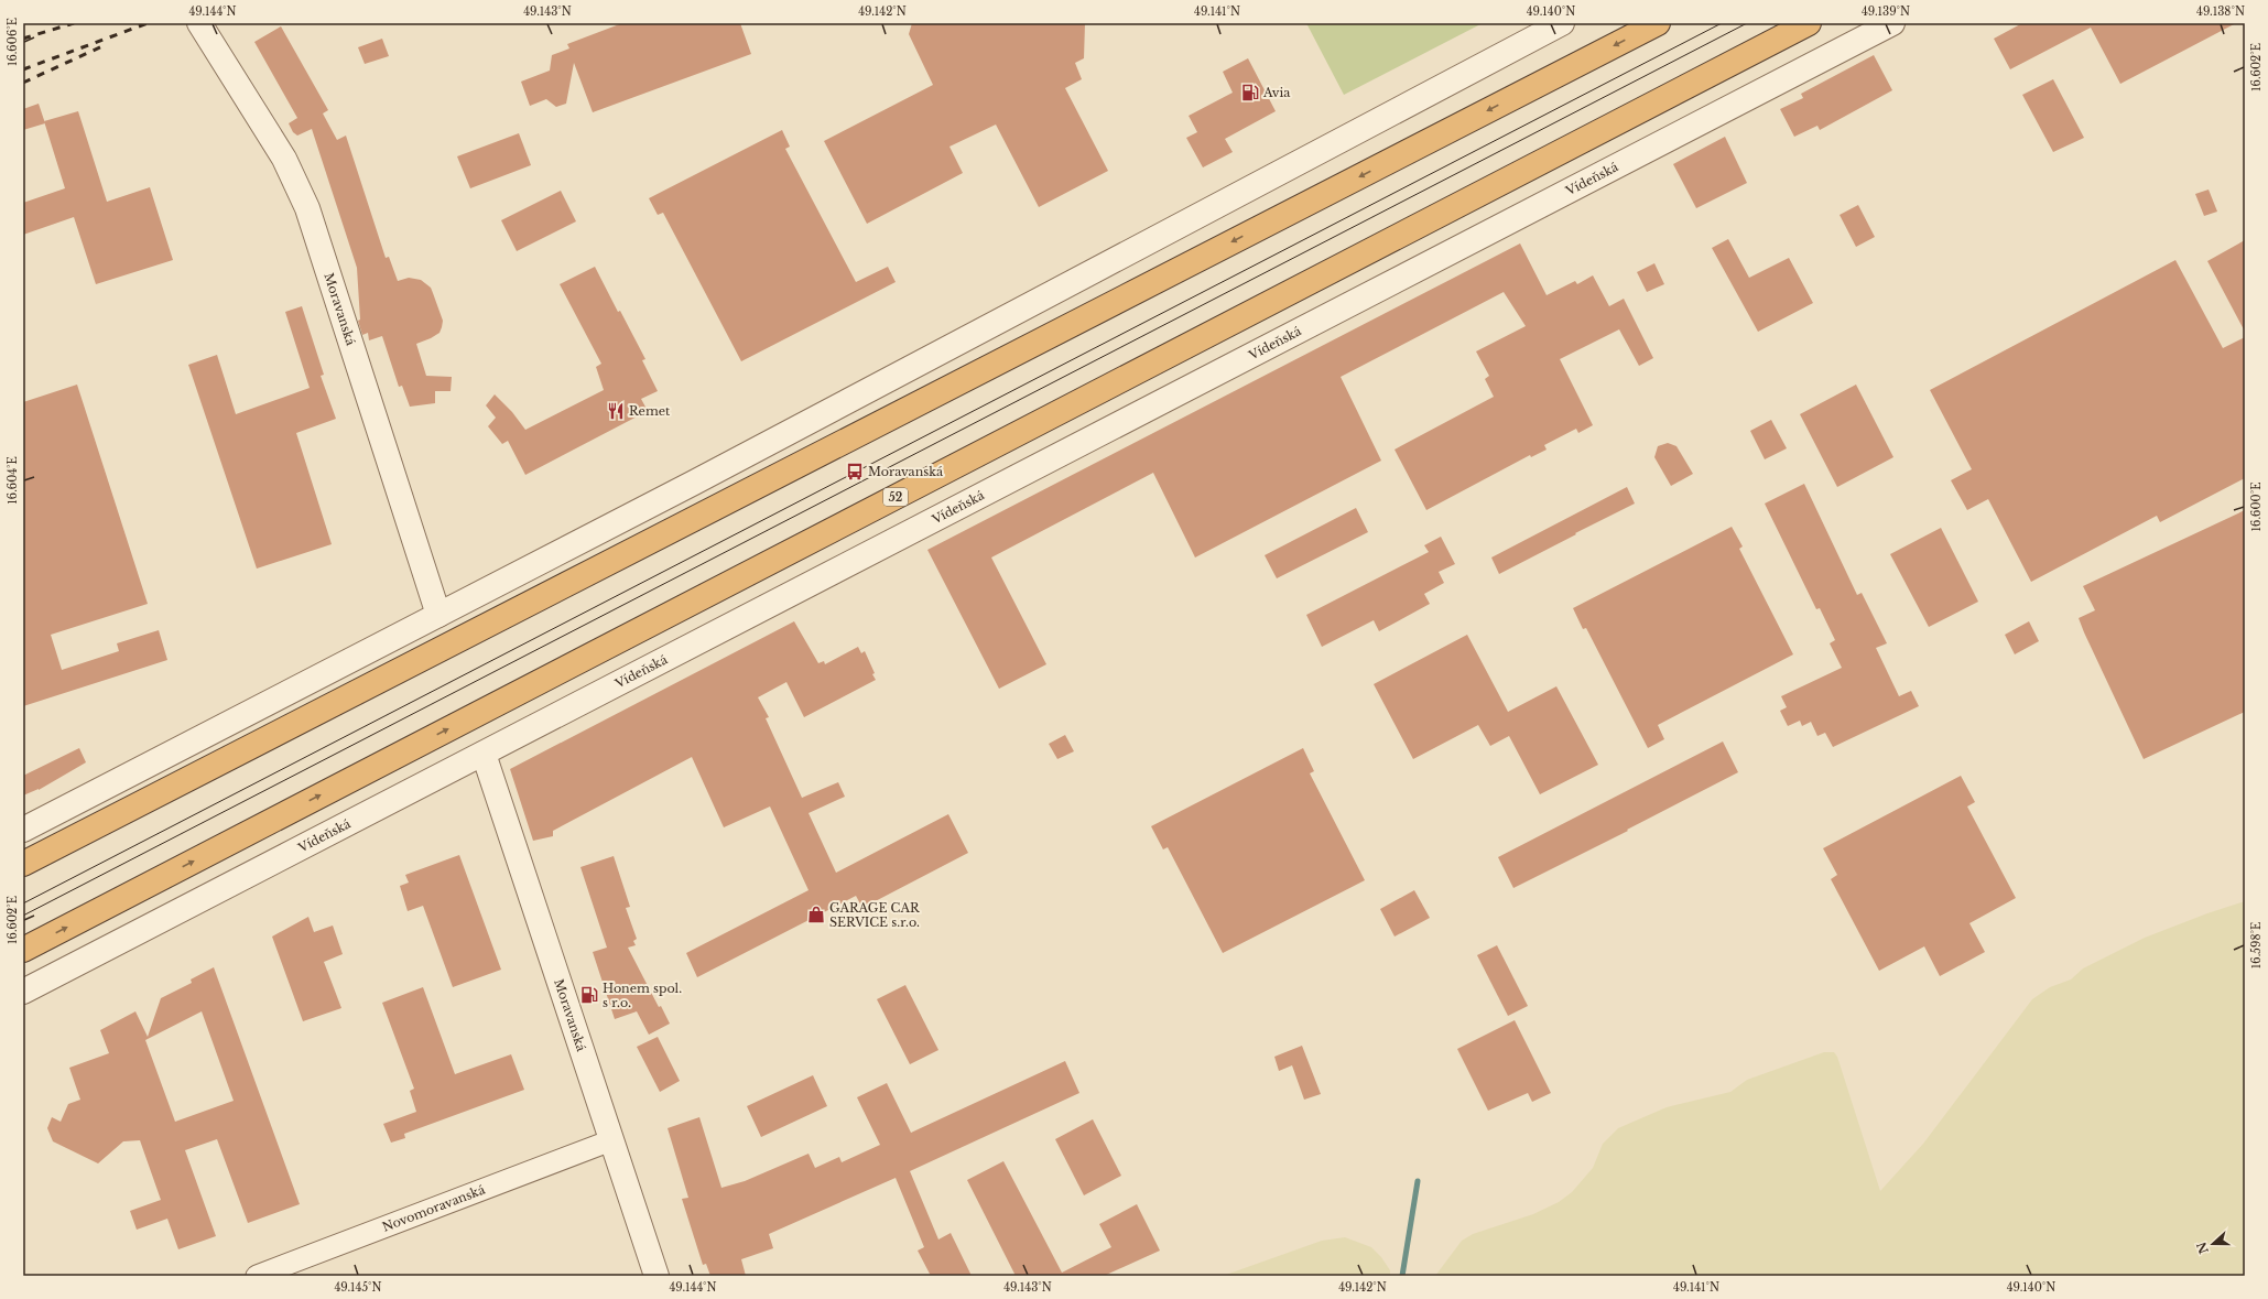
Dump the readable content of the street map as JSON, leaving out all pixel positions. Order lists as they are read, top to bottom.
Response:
{
  "streets": {
    "highway": ["52"],
    "street": ["Vídeňská", "Moravanská", "Novomoravanská"]
  },
  "crossings": [
    ["Vídeňská", "Moravanská"],
    ["Moravanská", "Novomoravanská"]
  ],
  "places": {
    "fuel station": ["Avia", "Honem spol. s r.o."],
    "restaurant": ["Remet"],
    "bus stop": ["Moravanská"],
    "shop": ["GARAGE CAR SERVICE s.r.o."]
  },
  "north": "left",
  "coordinates": [
    "49.144°N",
    "49.143°N",
    "49.142°N",
    "49.141°N",
    "49.140°N",
    "49.139°N",
    "49.138°N",
    "16.606°E",
    "16.602°E",
    "16.604°E",
    "16.600°E",
    "16.598°E",
    "49.145°N"
  ]
}
